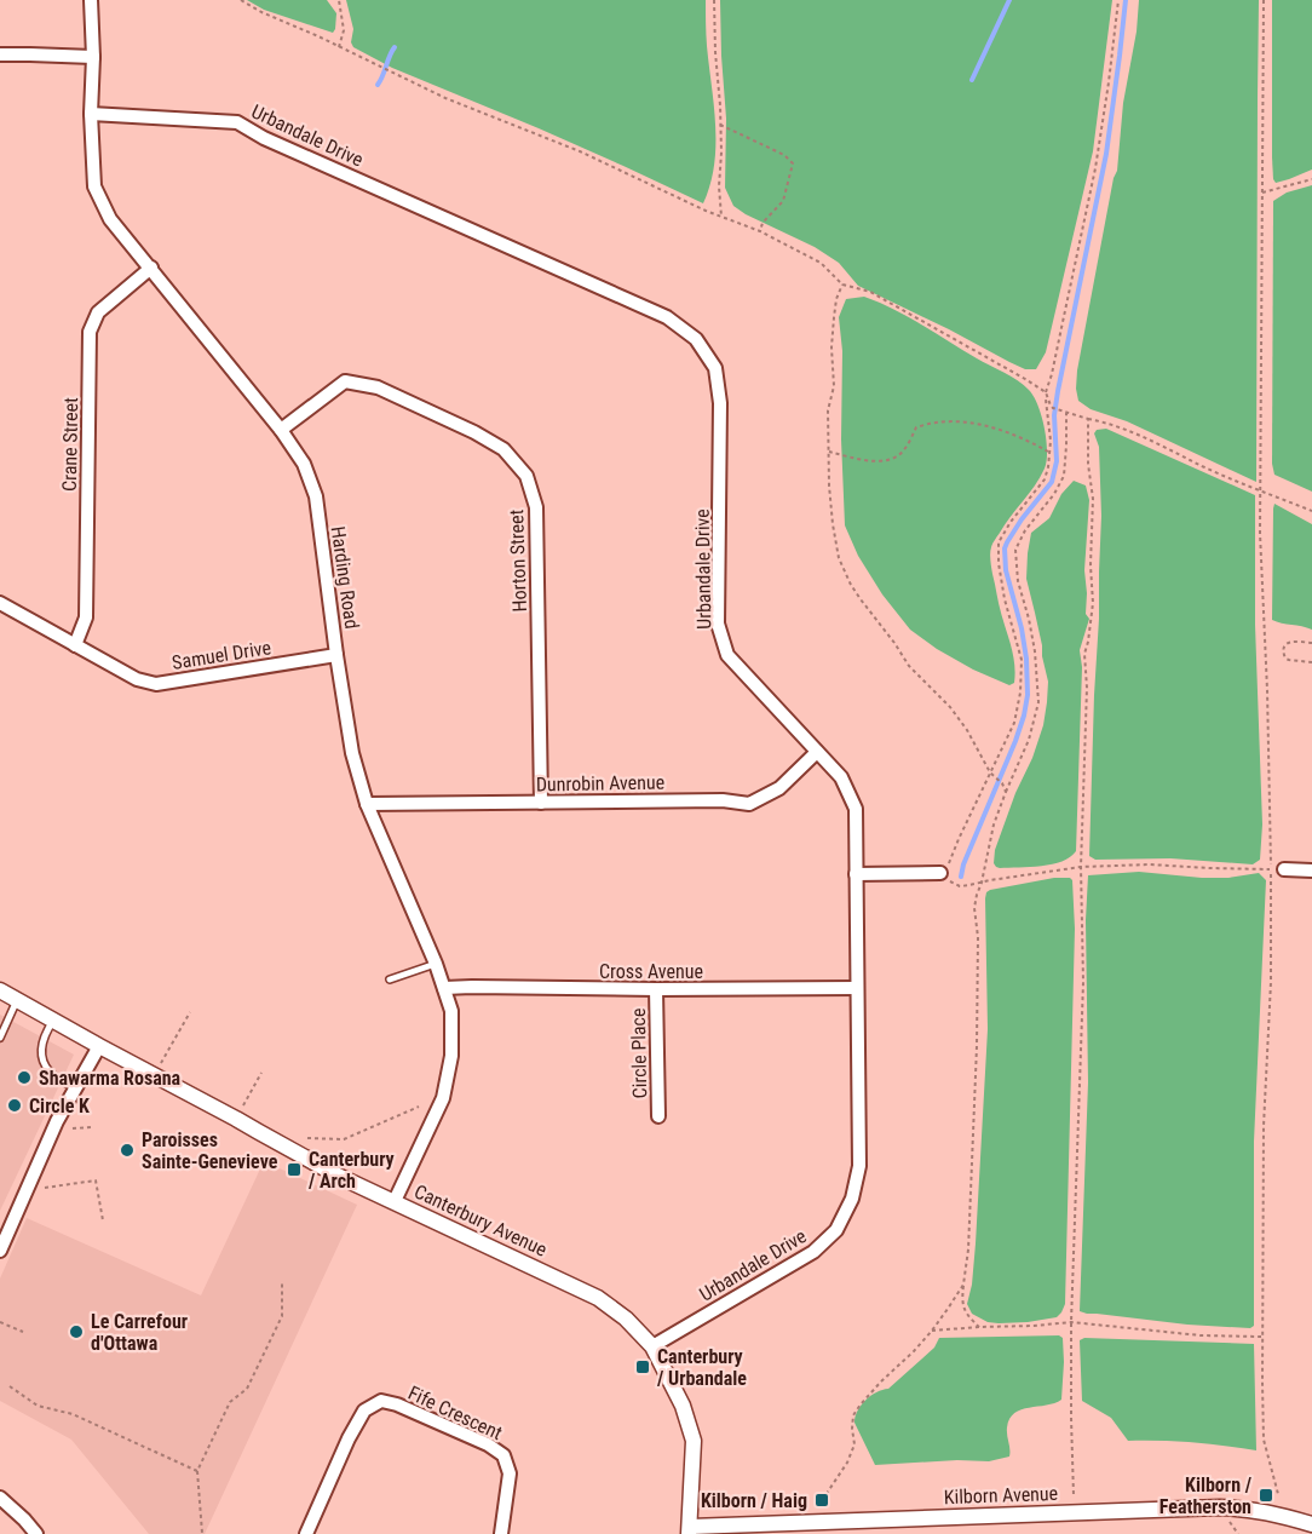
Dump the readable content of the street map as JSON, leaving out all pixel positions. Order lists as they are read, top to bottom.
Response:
{
  "streets": {
    "street": [
      "Urbandale Drive",
      "Crane Street",
      "Horton Street",
      "Harding Road",
      "Samuel Drive",
      "Dunrobin Avenue",
      "Cross Avenue",
      "Circle Place",
      "Canterbury Avenue",
      "Fife Crescent",
      "Kilborn Avenue"
    ]
  },
  "crossings": [
    ["Urbandale Drive", "Harding Road"],
    ["Urbandale Drive", "Dunrobin Avenue"],
    ["Urbandale Drive", "Cross Avenue"],
    ["Urbandale Drive", "Canterbury Avenue"],
    ["Crane Street", "Harding Road"],
    ["Crane Street", "Samuel Drive"],
    ["Horton Street", "Harding Road"],
    ["Horton Street", "Dunrobin Avenue"],
    ["Harding Road", "Samuel Drive"],
    ["Harding Road", "Dunrobin Avenue"],
    ["Harding Road", "Cross Avenue"],
    ["Harding Road", "Canterbury Avenue"],
    ["Cross Avenue", "Circle Place"],
    ["Canterbury Avenue", "Kilborn Avenue"]
  ],
  "places": {
    "other": [
      "Shawarma Rosana",
      "Circle K",
      "Paroisses Sainte-Genevieve",
      "Le Carrefour d'Ottawa"
    ],
    "transit": [
      "Canterbury / Arch",
      "Canterbury / Urbandale",
      "Kilborn / Featherston",
      "Kilborn / Haig"
    ]
  }
}
